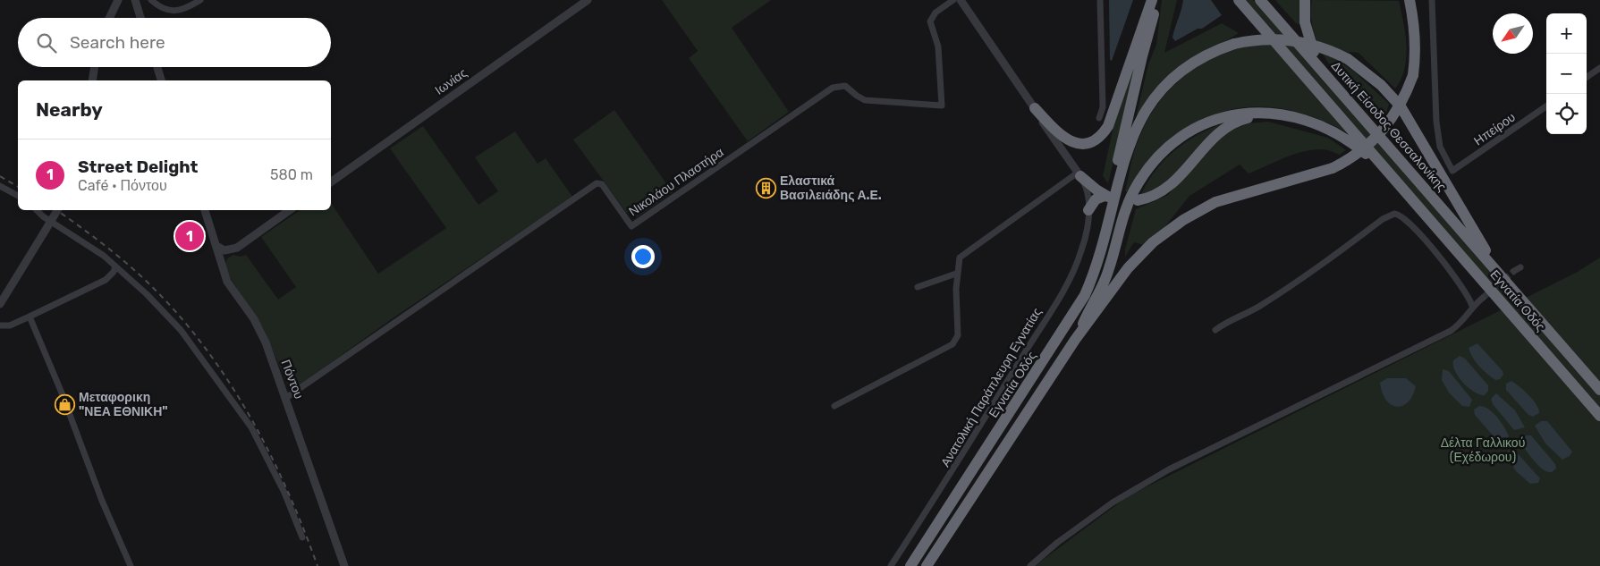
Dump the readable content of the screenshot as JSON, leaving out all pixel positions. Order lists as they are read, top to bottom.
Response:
{
  "streets": {
    "highway": ["Δυτική Είσοδος Θεσσαλονίκης", "Εγνατία Οδός"],
    "street": [
      "Ιωνίας",
      "Ηπείρου",
      "Νικολάου Πλαστήρα",
      "Πόντου",
      "Ανατολική Παράπλευρη Εγνατίας"
    ]
  },
  "crossings": [
    ["Δυτική Είσοδος Θεσσαλονίκης", "Εγνατία Οδός"],
    ["Νικολάου Πλαστήρα", "Πόντου"]
  ],
  "parks": ["Δέλτα Γαλλικού (Εχέδωρου)"],
  "places": {
    "building": ["Ελαστικά Βασιλειάδης Α.Ε."],
    "shop": ["Μεταφορικη \"ΝΕΑ ΕΘΝΙΚΗ\""]
  },
  "north": "bottom left",
  "page": {
    "map_buttons": ["+", "−"],
    "search": "Search here",
    "heading": "Nearby",
    "list": [
      {
        "mark": "1",
        "name": "Street Delight",
        "note": "Café · Πόντου",
        "value": "580 m"
      }
    ],
    "pins": "1"
  }
}
